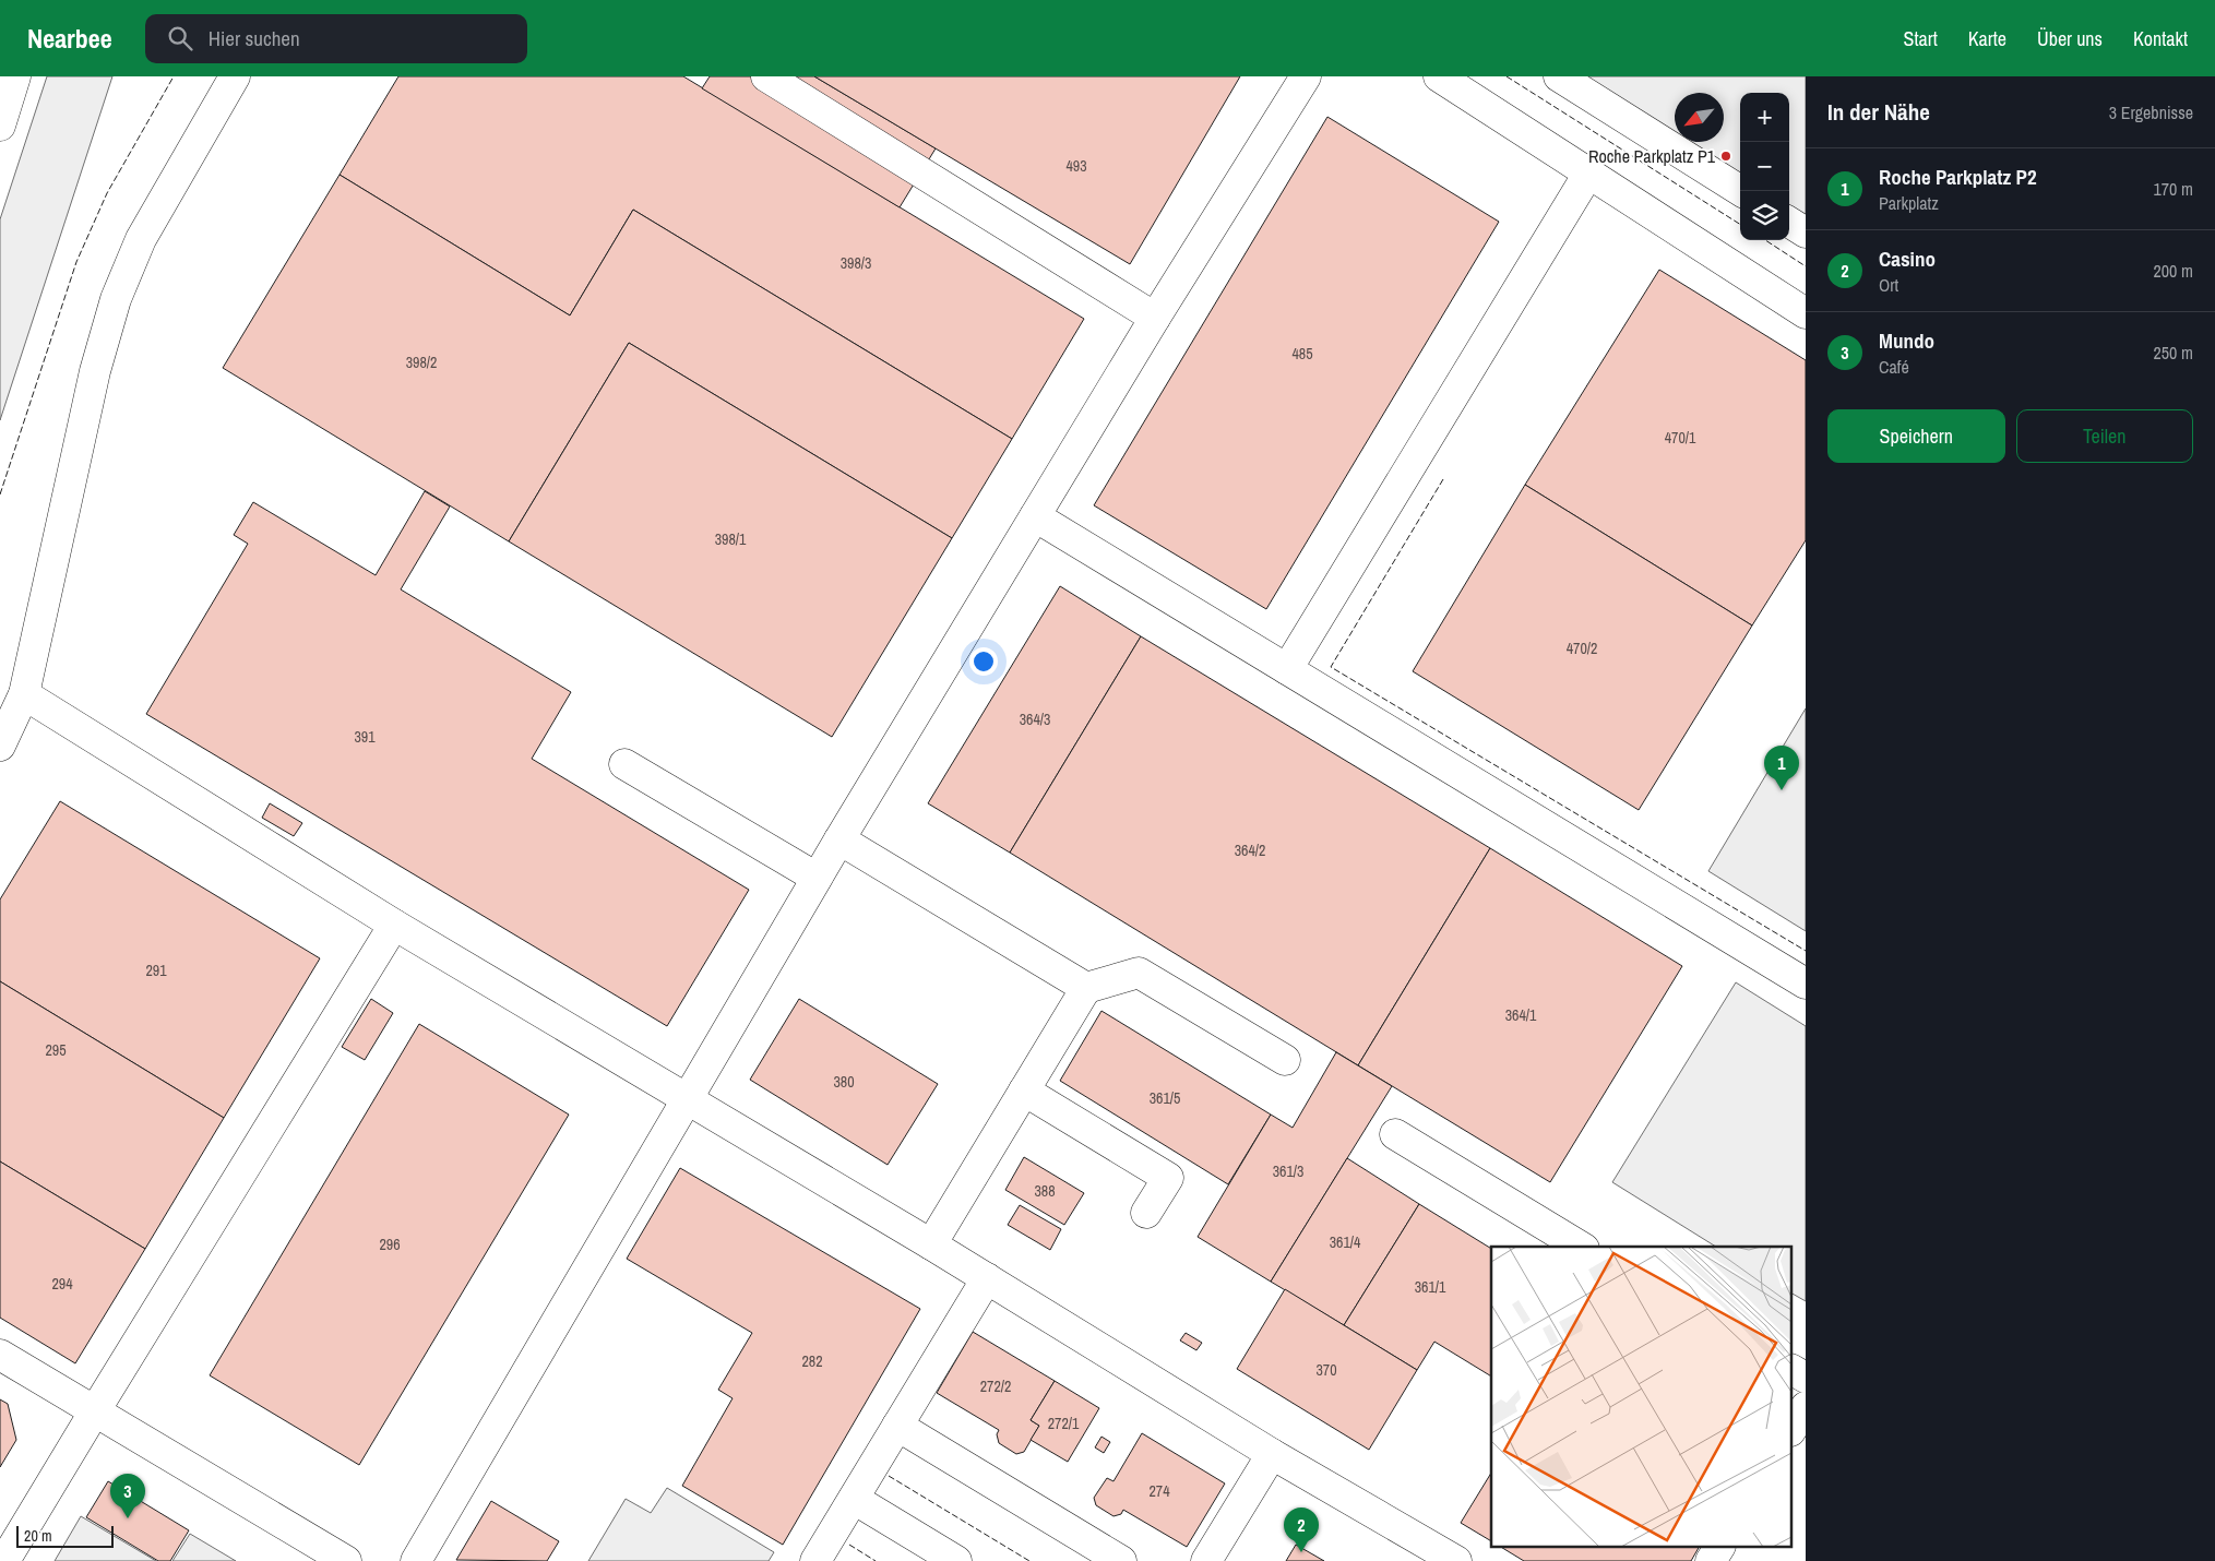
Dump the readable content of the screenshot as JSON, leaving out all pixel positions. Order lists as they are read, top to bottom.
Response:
{
  "places": ["Roche Parkplatz P1"],
  "house_numbers": [
    "493",
    "398/3",
    "485",
    "398/2",
    "470/1",
    "398/1",
    "470/2",
    "364/3",
    "391",
    "364/2",
    "291",
    "364/1",
    "295",
    "380",
    "361/5",
    "361/3",
    "388",
    "361/4",
    "296",
    "294",
    "361/1",
    "282",
    "370",
    "272/2",
    "272/1",
    "274"
  ],
  "scale_bar": "20 m",
  "north": "bottom left",
  "page": {
    "header": "Nearbee",
    "search": "Hier suchen",
    "nav": [
      "Start",
      "Karte",
      "Über uns",
      "Kontakt"
    ],
    "heading": ["In der Nähe", "3 Ergebnisse"],
    "map_buttons": ["+", "−"],
    "list": [
      {
        "mark": "1",
        "name": "Roche Parkplatz P2",
        "note": "Parkplatz",
        "value": "170 m"
      },
      {
        "mark": "2",
        "name": "Casino",
        "note": "Ort",
        "value": "200 m"
      },
      {
        "mark": "3",
        "name": "Mundo",
        "note": "Café",
        "value": "250 m"
      }
    ],
    "buttons": ["Speichern", "Teilen"],
    "pins": ["1", "3", "2"],
    "scale": "20 m"
  }
}
